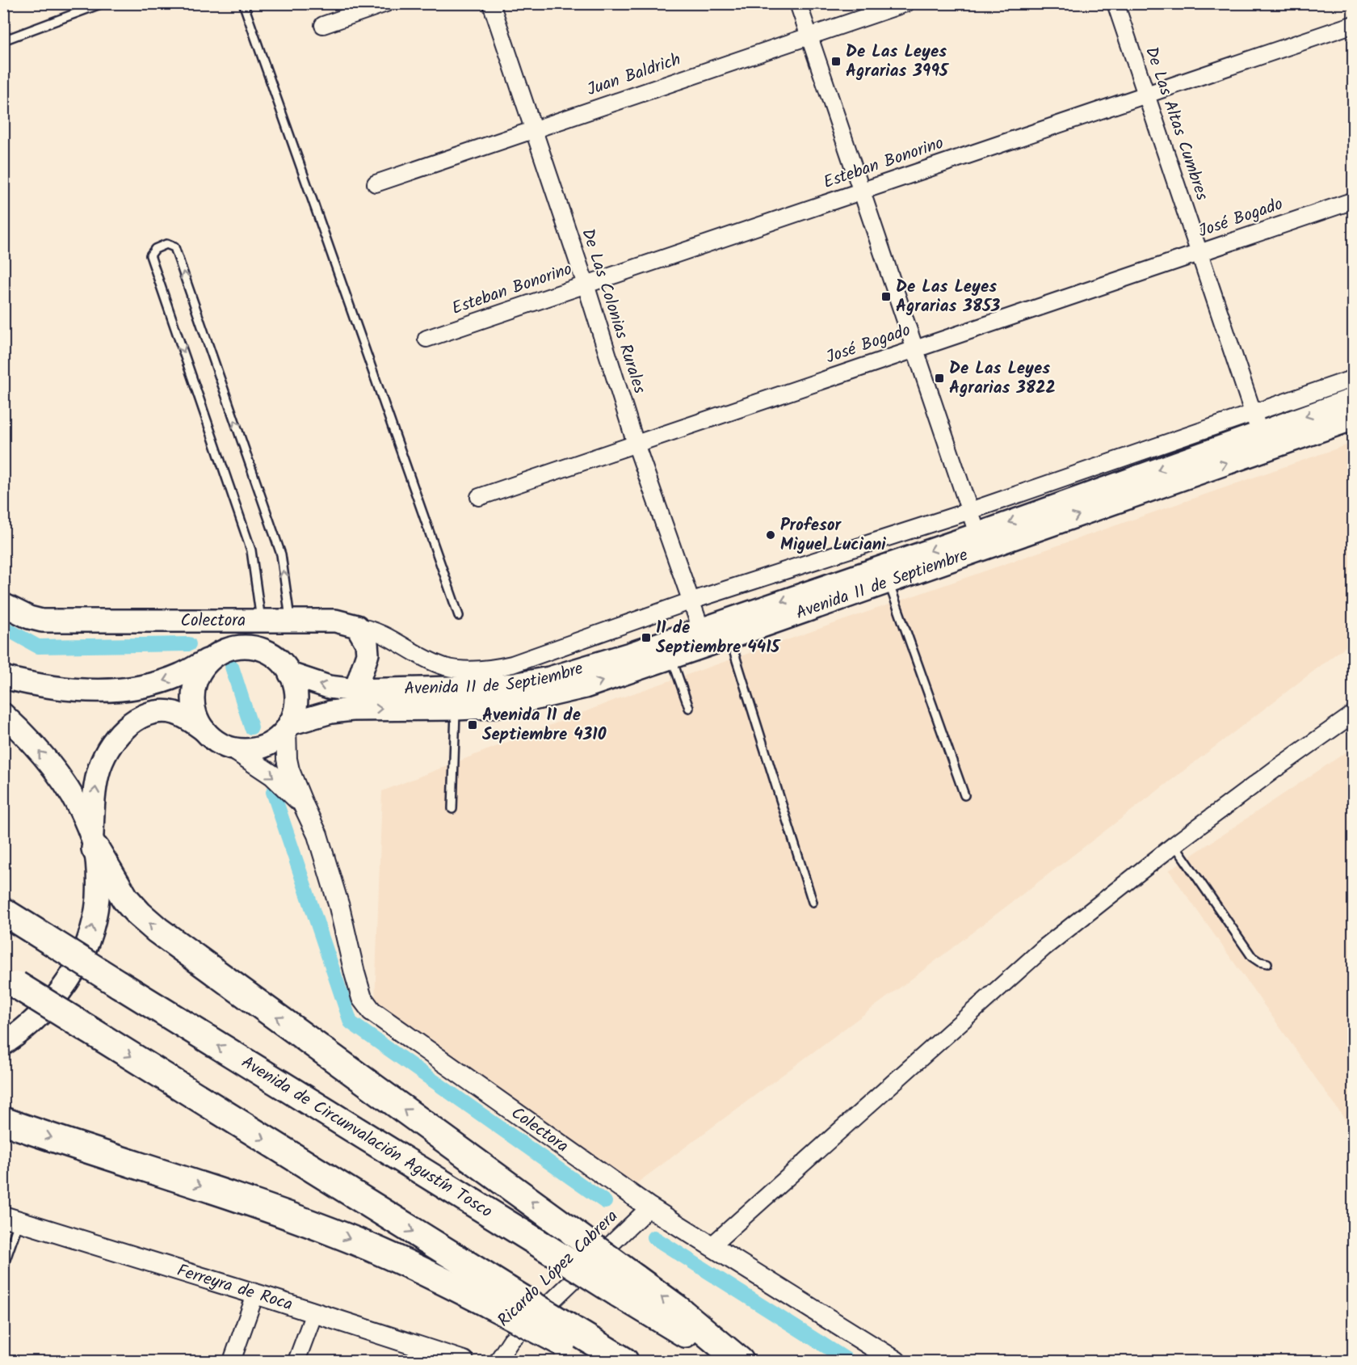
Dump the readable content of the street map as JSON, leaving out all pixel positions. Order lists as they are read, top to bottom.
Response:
{
  "streets": {
    "highway": ["Avenida de Circunvalación Agustín Tosco"],
    "main road": ["Avenida 11 de Septiembre", "Colectora"],
    "street": [
      "Juan Baldrich",
      "De Las Altas Cumbres",
      "Esteban Bonorino",
      "José Bogado",
      "De Las Colonias Rurales",
      "Ricardo López Cabrera",
      "Ferreyra de Roca"
    ]
  },
  "crossings": [
    ["Juan Baldrich", "De Las Colonias Rurales"],
    ["De Las Altas Cumbres", "Esteban Bonorino"],
    ["De Las Altas Cumbres", "José Bogado"],
    ["De Las Altas Cumbres", "Avenida 11 de Septiembre"],
    ["Esteban Bonorino", "De Las Colonias Rurales"],
    ["José Bogado", "De Las Colonias Rurales"],
    ["De Las Colonias Rurales", "Avenida 11 de Septiembre"],
    ["Avenida 11 de Septiembre", "Colectora"],
    ["Colectora", "Ricardo López Cabrera"]
  ],
  "places": {
    "transit": [
      "De Las Leyes Agrarias 3995",
      "De Las Leyes Agrarias 3853",
      "De Las Leyes Agrarias 3822",
      "11 de Septiembre 4415",
      "Avenida 11 de Septiembre 4310"
    ],
    "other": ["Profesor Miguel Luciani"]
  }
}
